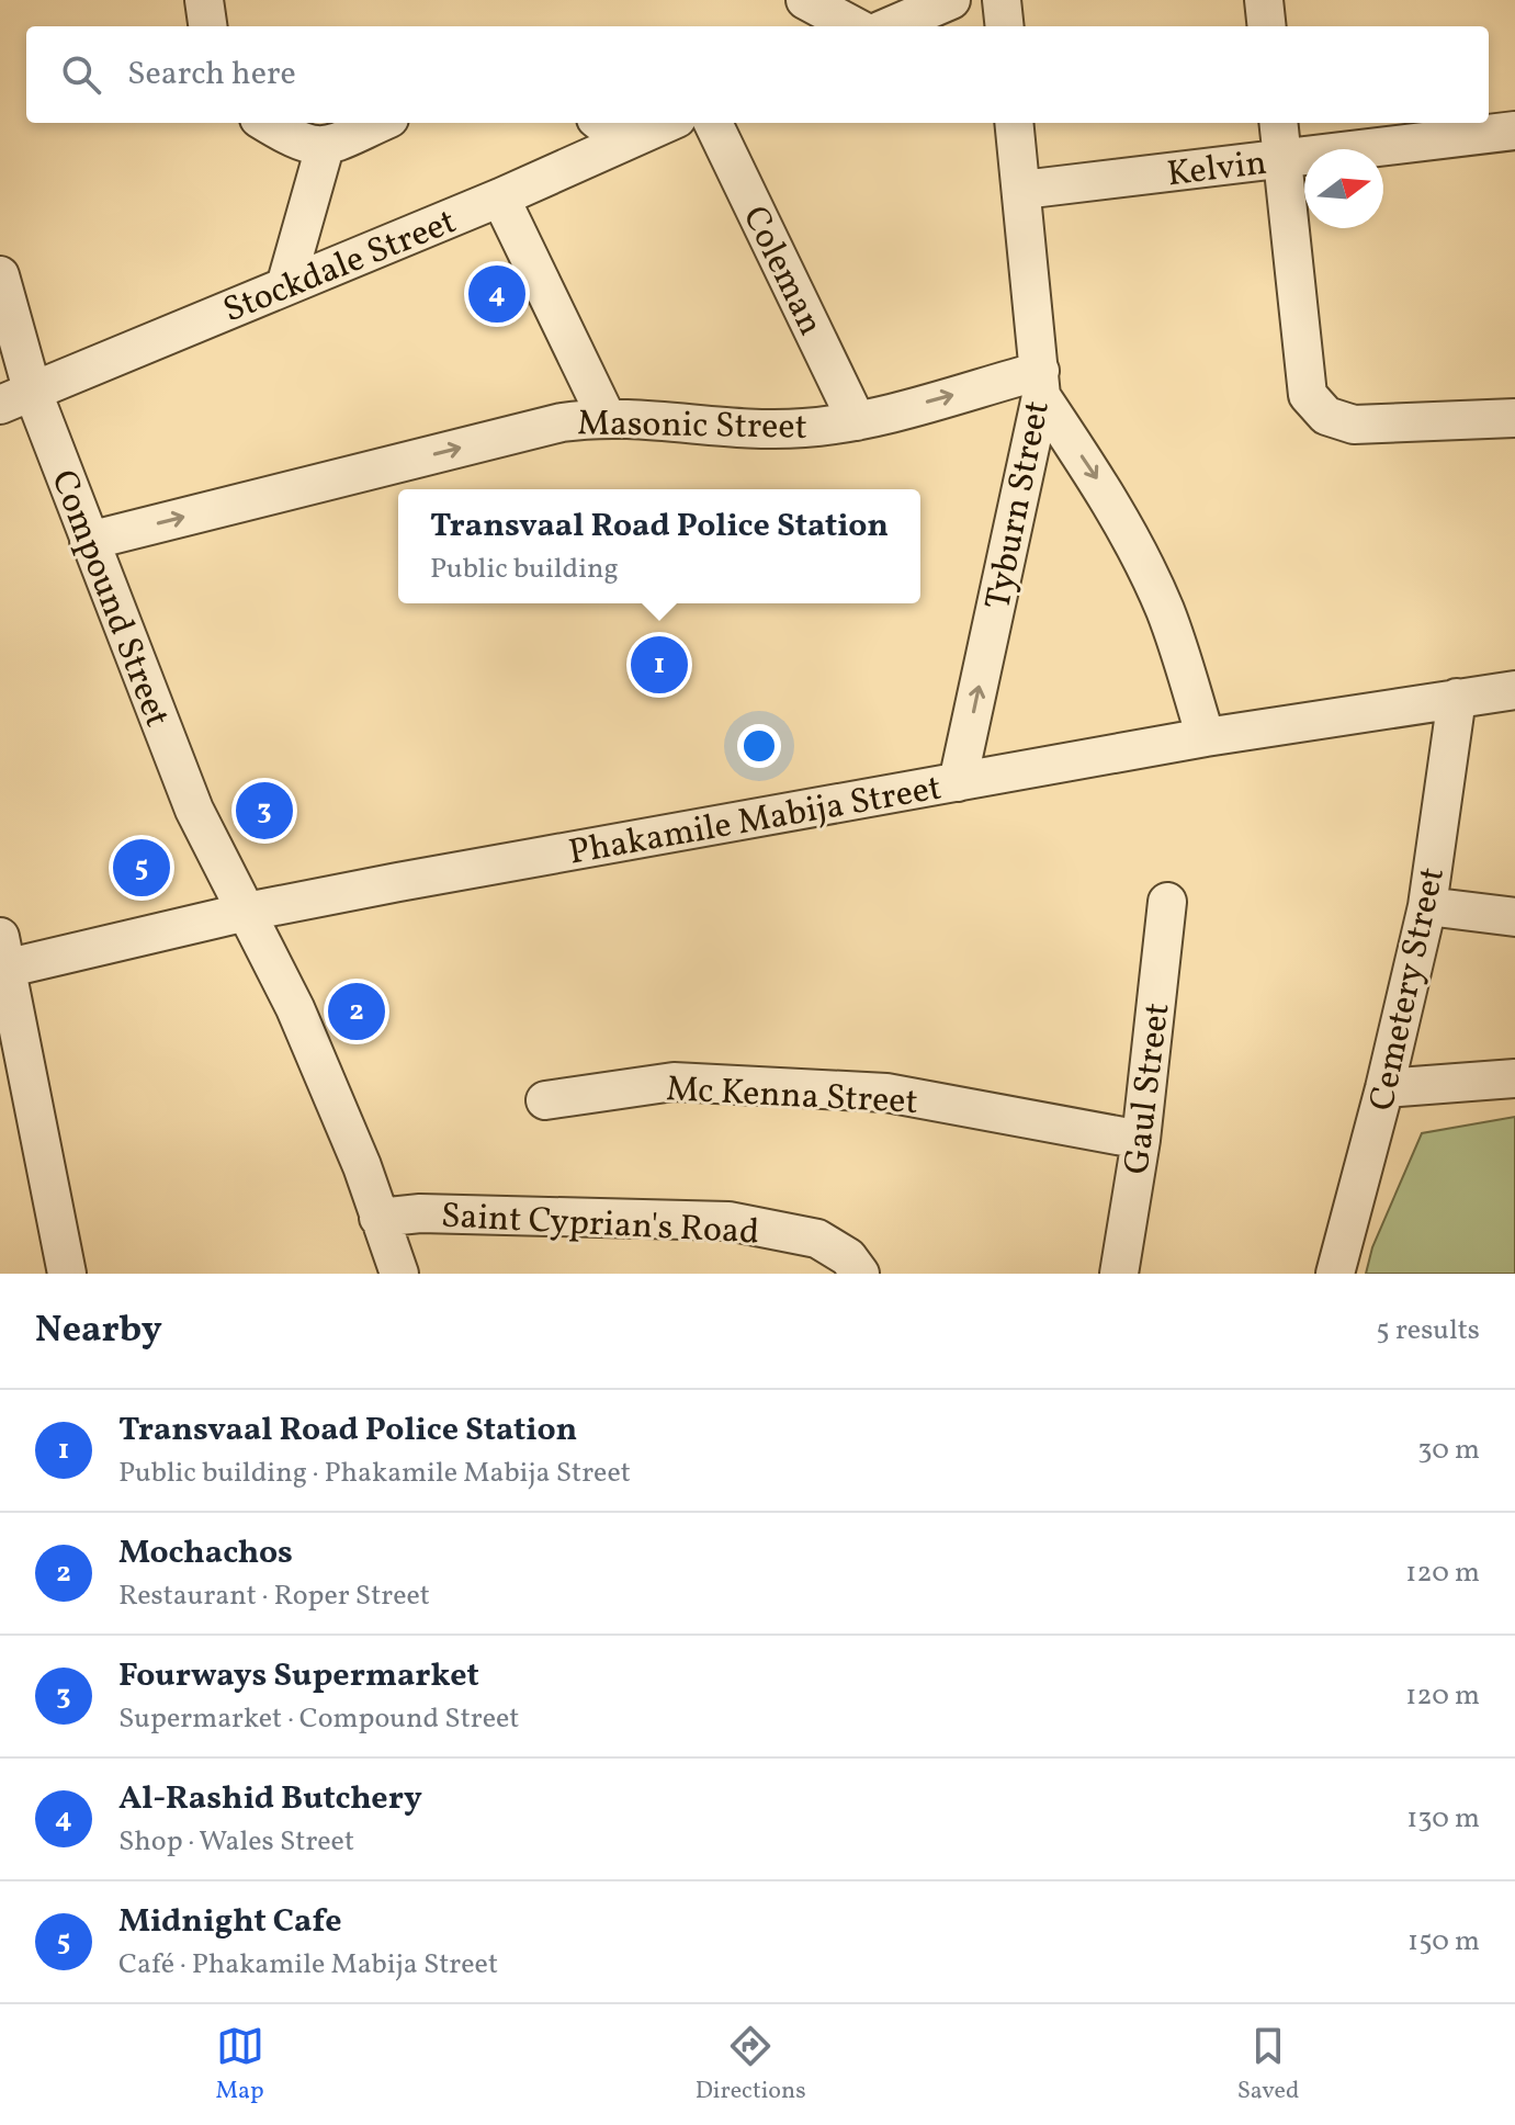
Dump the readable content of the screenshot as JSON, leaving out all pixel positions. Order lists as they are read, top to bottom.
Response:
{
  "streets": {
    "street": [
      "Kelvin",
      "Stockdale Street",
      "Coleman",
      "Masonic Street",
      "Tyburn Street",
      "Compound Street",
      "Phakamile Mabija Street",
      "Cemetery Street",
      "Gaul Street",
      "Mc Kenna Street",
      "Saint Cyprian's Road"
    ]
  },
  "crossings": [
    ["Kelvin", "Tyburn Street"],
    ["Stockdale Street", "Compound Street"],
    ["Coleman", "Masonic Street"],
    ["Masonic Street", "Tyburn Street"],
    ["Masonic Street", "Compound Street"],
    ["Tyburn Street", "Phakamile Mabija Street"],
    ["Compound Street", "Phakamile Mabija Street"],
    ["Compound Street", "Saint Cyprian's Road"],
    ["Phakamile Mabija Street", "Cemetery Street"],
    ["Gaul Street", "Mc Kenna Street"]
  ],
  "one_way": ["Masonic Street", "Tyburn Street"],
  "north": "right",
  "page": {
    "search": "Search here",
    "pins": [
      "4",
      "1",
      "3",
      "5",
      "2"
    ],
    "popup": ["Transvaal Road Police Station", "Public building"],
    "heading": ["Nearby", "5 results"],
    "list": [
      {
        "mark": "1",
        "name": "Transvaal Road Police Station",
        "note": "Public building · Phakamile Mabija Street",
        "value": "30 m"
      },
      {
        "mark": "2",
        "name": "Mochachos",
        "note": "Restaurant · Roper Street",
        "value": "120 m"
      },
      {
        "mark": "3",
        "name": "Fourways Supermarket",
        "note": "Supermarket · Compound Street",
        "value": "120 m"
      },
      {
        "mark": "4",
        "name": "Al-Rashid Butchery",
        "note": "Shop · Wales Street",
        "value": "130 m"
      },
      {
        "mark": "5",
        "name": "Midnight Cafe",
        "note": "Café · Phakamile Mabija Street",
        "value": "150 m"
      }
    ],
    "nav": ["Map", "Directions", "Saved"]
  }
}
